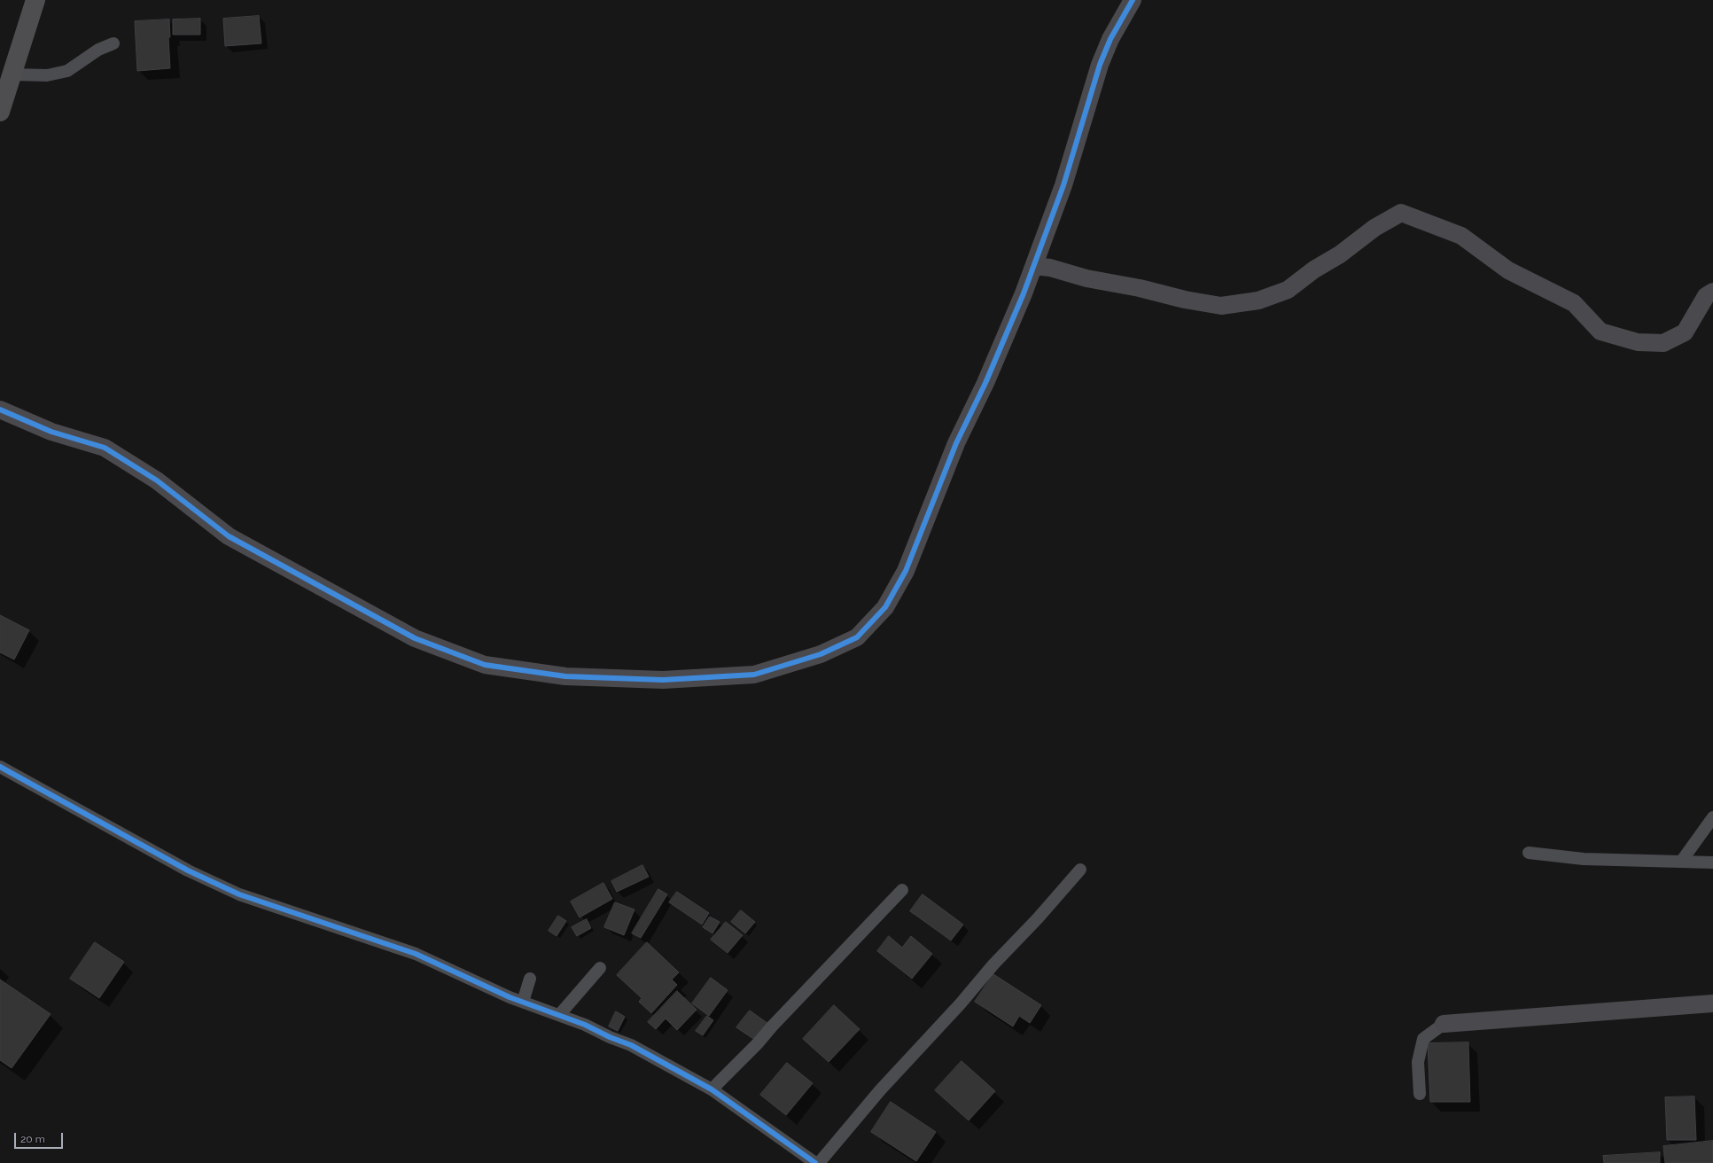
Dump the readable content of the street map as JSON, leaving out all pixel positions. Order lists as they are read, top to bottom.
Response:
{
  "scale_bar": "20 m"
}
